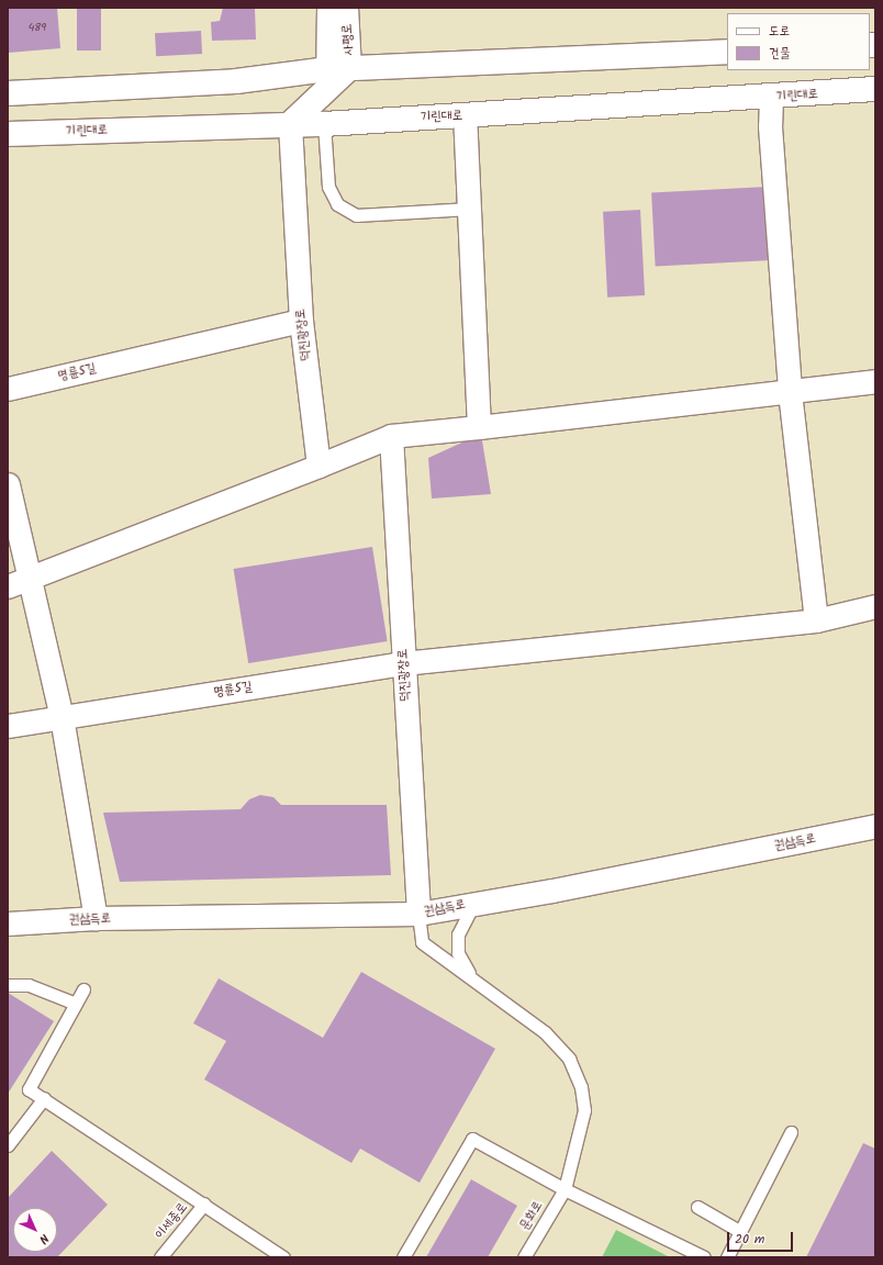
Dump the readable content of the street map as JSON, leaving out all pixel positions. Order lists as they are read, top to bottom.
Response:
{
  "streets": {
    "street": [
      "사평로",
      "기린대로",
      "덕진광장로",
      "명륜5길",
      "권삼득로"
    ],
    "lane": ["문화로", "이세종로"]
  },
  "crossings": [
    ["사평로", "기린대로"],
    ["기린대로", "덕진광장로"],
    ["덕진광장로", "명륜5길"],
    ["덕진광장로", "권삼득로"],
    ["덕진광장로", "문화로"],
    ["권삼득로", "문화로"]
  ],
  "house_numbers": ["489"],
  "legend": ["도로", "건물"],
  "scale_bar": "20 m",
  "north": "bottom right"
}
